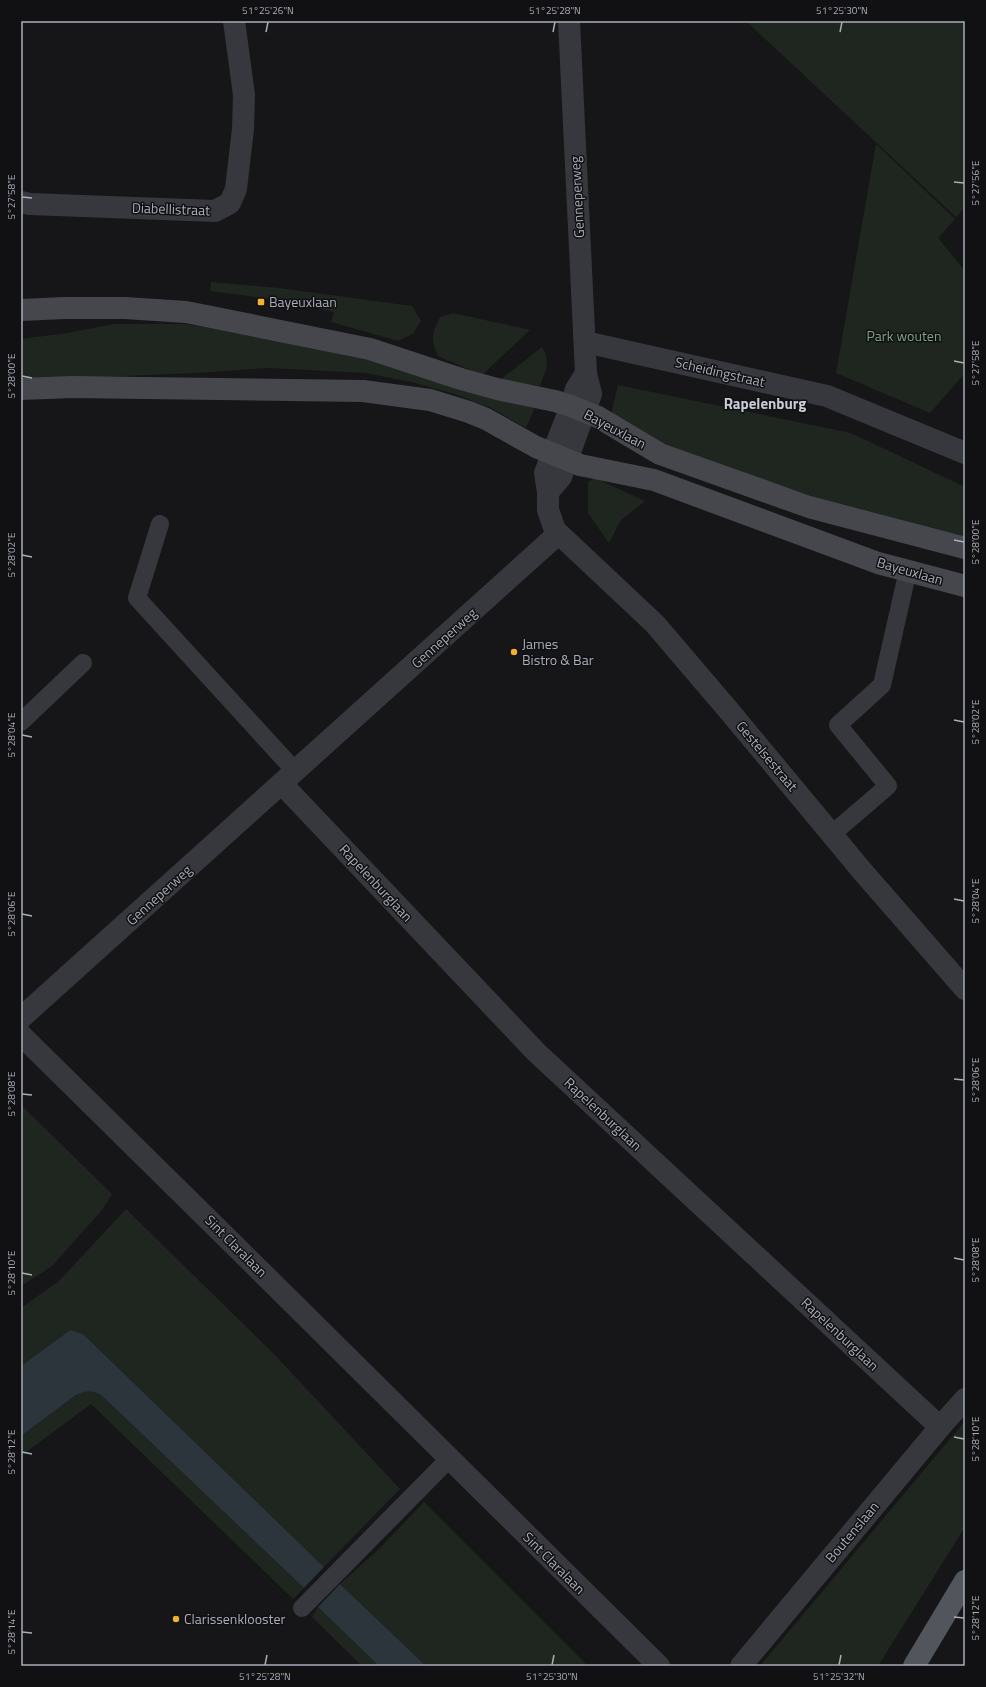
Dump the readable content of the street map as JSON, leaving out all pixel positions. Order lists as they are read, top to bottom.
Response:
{
  "streets": {
    "main road": ["Bayeuxlaan"],
    "street": [
      "Genneperweg",
      "Diabellistraat",
      "Scheidingstraat",
      "Gestelsestraat",
      "Rapelenburglaan",
      "Sint Claralaan",
      "Boutenslaan"
    ]
  },
  "crossings": [
    ["Genneperweg", "Scheidingstraat"],
    ["Genneperweg", "Bayeuxlaan"],
    ["Genneperweg", "Gestelsestraat"],
    ["Genneperweg", "Rapelenburglaan"],
    ["Rapelenburglaan", "Boutenslaan"]
  ],
  "districts": ["Rapelenburg"],
  "parks": ["Park wouten"],
  "places": {
    "transit": ["Bayeuxlaan"],
    "other": ["James Bistro & Bar", "Clarissenklooster"]
  },
  "coordinates": [
    "51°25'26\"N",
    "51°25'28\"N",
    "51°25'30\"N",
    "5°27'56\"E",
    "5°27'58\"E",
    "5°28'00\"E",
    "5°28'02\"E",
    "5°28'04\"E",
    "5°28'06\"E",
    "5°28'08\"E",
    "5°28'10\"E",
    "5°28'12\"E",
    "5°28'14\"E",
    "51°25'32\"N"
  ]
}
